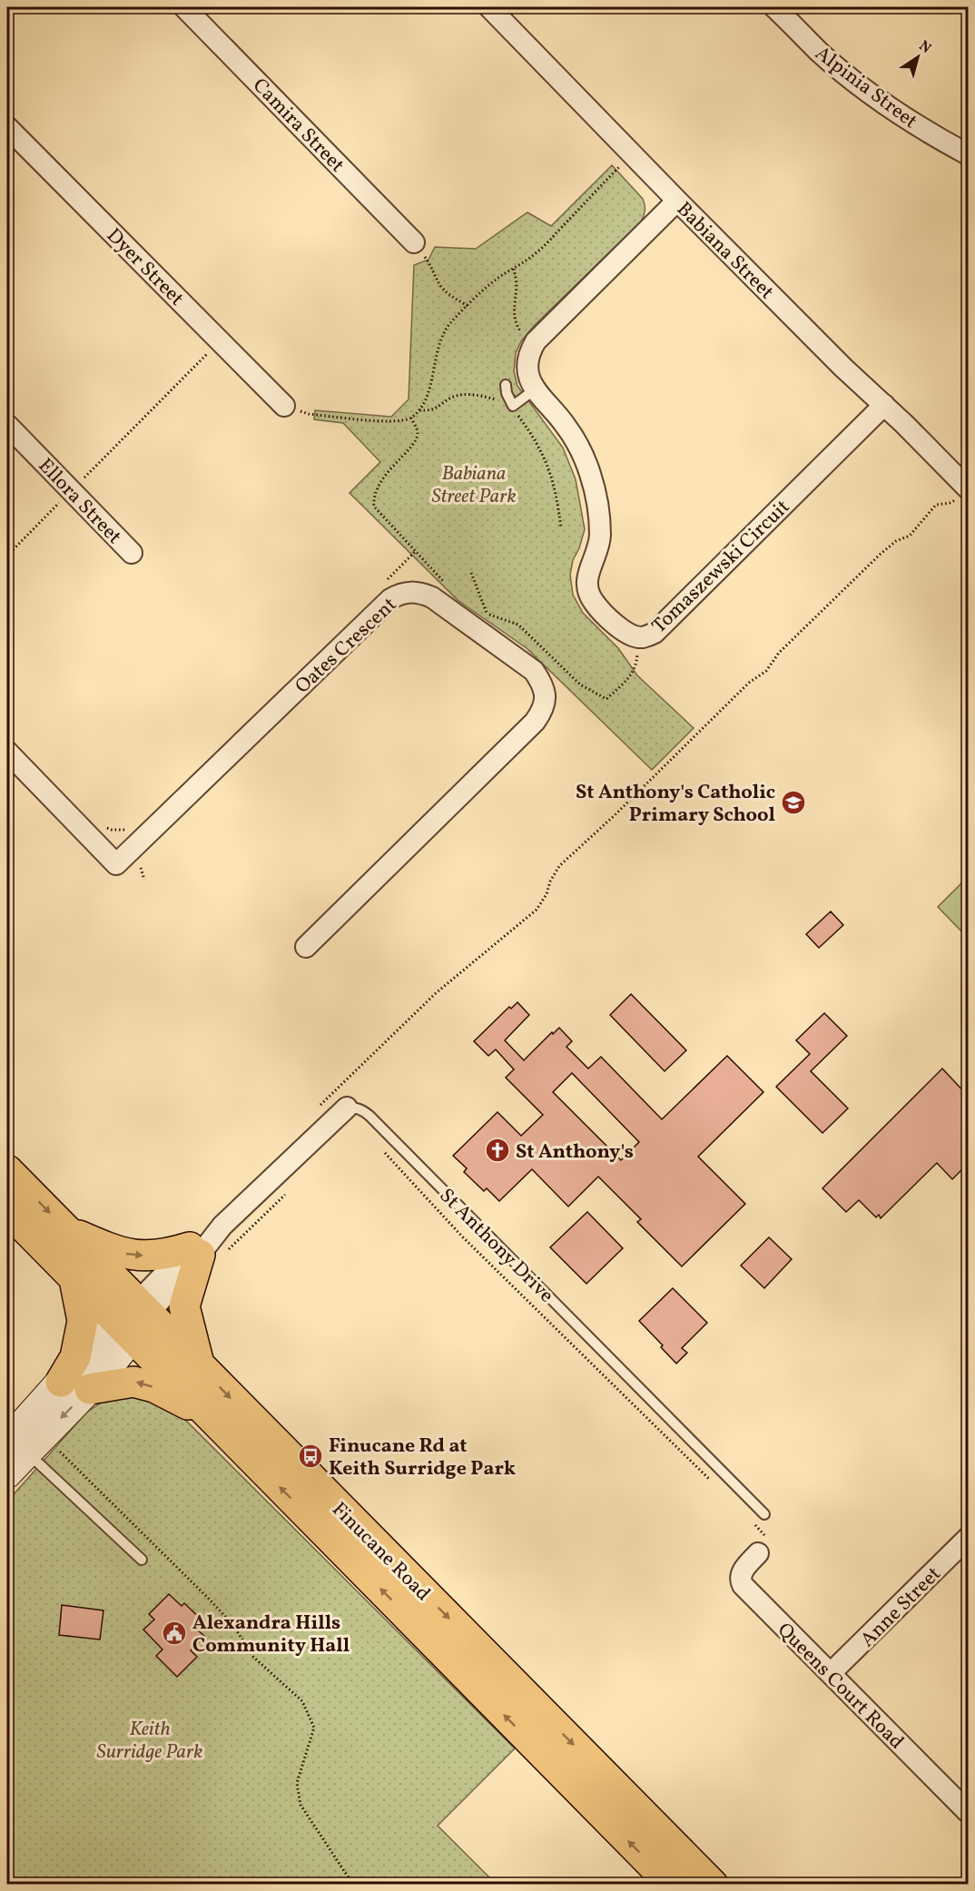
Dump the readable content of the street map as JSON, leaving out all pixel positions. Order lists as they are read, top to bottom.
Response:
{
  "streets": {
    "highway": ["Finucane Road"],
    "street": [
      "Alpinia Street",
      "Camira Street",
      "Babiana Street",
      "Dyer Street",
      "Ellora Street",
      "Tomaszewski Circuit",
      "Oates Crescent",
      "St Anthony Drive",
      "Anne Street",
      "Queens Court Road"
    ]
  },
  "crossings": [
    ["Babiana Street", "Tomaszewski Circuit"],
    ["St Anthony Drive", "Finucane Road"],
    ["Anne Street", "Queens Court Road"]
  ],
  "parks": ["Babiana Street Park", "Keith Surridge Park"],
  "places": {
    "school or university": ["St Anthony's Catholic Primary School"],
    "church": ["St Anthony's"],
    "bus stop": ["Finucane Rd at Keith Surridge Park"],
    "public building": ["Alexandra Hills Community Hall"]
  },
  "north": "top right"
}
